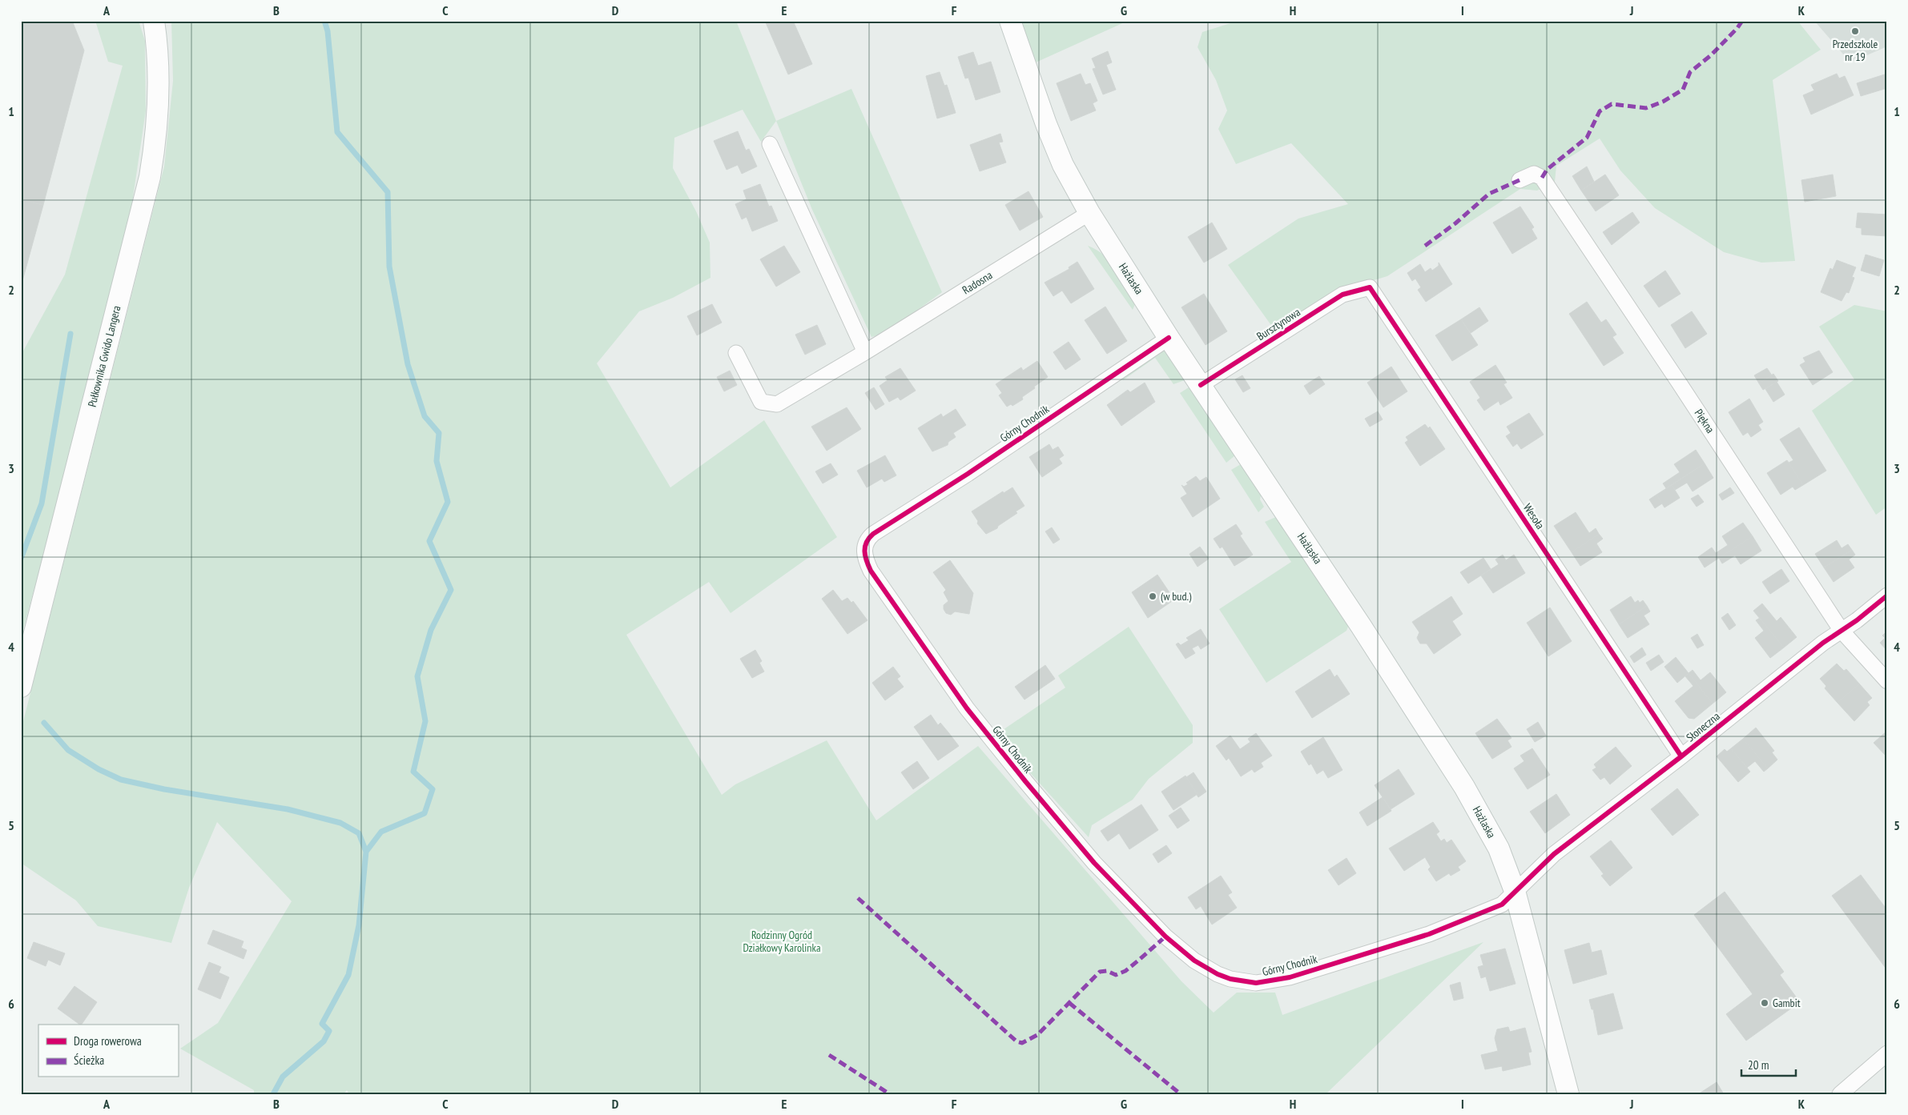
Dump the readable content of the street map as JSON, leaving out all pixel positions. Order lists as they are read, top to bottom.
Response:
{
  "streets": {
    "street": [
      "Hażlaska",
      "Radosna",
      "Bursztynowa",
      "Pułkownika Gwido Langera",
      "Piękna",
      "Górny Chodnik",
      "Wesoła",
      "Słoneczna"
    ]
  },
  "crossings": [
    ["Hażlaska", "Radosna"],
    ["Hażlaska", "Bursztynowa"],
    ["Hażlaska", "Górny Chodnik"],
    ["Hażlaska", "Słoneczna"],
    ["Bursztynowa", "Wesoła"],
    ["Piękna", "Słoneczna"],
    ["Górny Chodnik", "Słoneczna"],
    ["Wesoła", "Słoneczna"]
  ],
  "parks": ["Rodzinny Ogród Działkowy Karolinka"],
  "places": ["Przedszkole nr 19", "(w bud.)", "Gambit"],
  "legend": ["Droga rowerowa", "Ścieżka"],
  "scale_bar": "20 m",
  "grid": {
    "columns": [
      "A",
      "B",
      "C",
      "D",
      "E",
      "F",
      "G",
      "H",
      "I",
      "J",
      "K"
    ],
    "rows": [
      "1",
      "2",
      "3",
      "4",
      "5",
      "6"
    ]
  }
}
